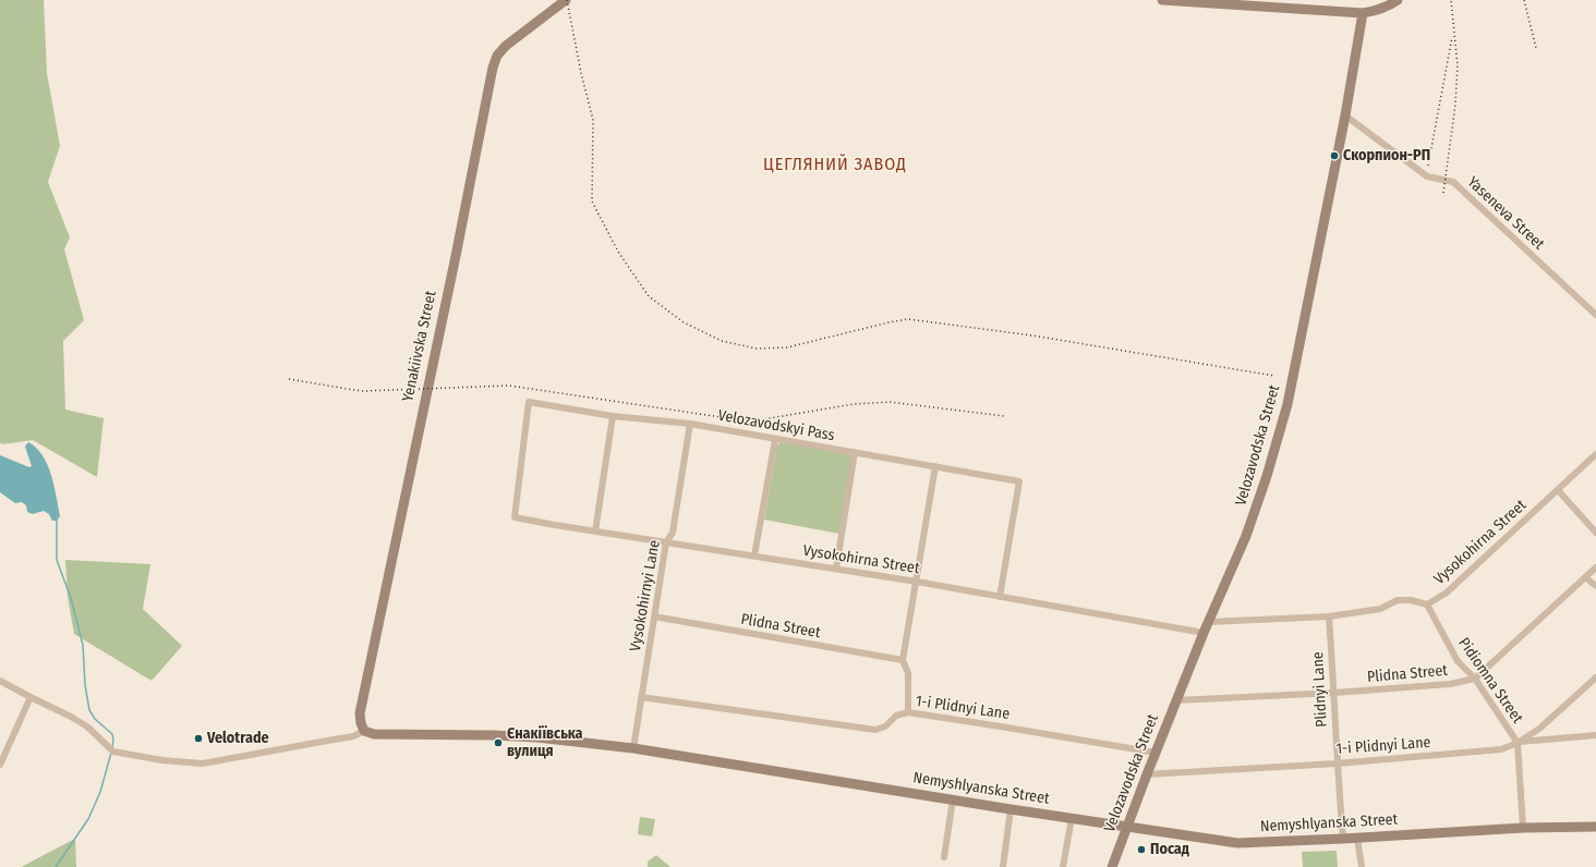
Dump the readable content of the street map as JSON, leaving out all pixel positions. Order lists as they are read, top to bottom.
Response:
{
  "streets": {
    "street": [
      "Yaseneva Street",
      "Yenakiivska Street",
      "Velozavodskyi Pass",
      "Velozavodska Street",
      "Vysokohirna Street",
      "Vysokohirnyi Lane",
      "Plidna Street",
      "Pidiomna Street",
      "Plidnyi Lane",
      "1-i Plidnyi Lane",
      "Nemyshlyanska Street"
    ]
  },
  "crossings": [
    ["Yaseneva Street", "Velozavodska Street"],
    ["Yenakiivska Street", "Nemyshlyanska Street"],
    ["Velozavodskyi Pass", "Vysokohirna Street"],
    ["Velozavodskyi Pass", "Vysokohirnyi Lane"],
    ["Velozavodska Street", "Vysokohirna Street"],
    ["Velozavodska Street", "Plidna Street"],
    ["Velozavodska Street", "1-i Plidnyi Lane"],
    ["Velozavodska Street", "Nemyshlyanska Street"],
    ["Vysokohirna Street", "Vysokohirnyi Lane"],
    ["Vysokohirna Street", "Pidiomna Street"],
    ["Vysokohirna Street", "Plidnyi Lane"],
    ["Vysokohirnyi Lane", "Plidna Street"],
    ["Vysokohirnyi Lane", "1-i Plidnyi Lane"],
    ["Vysokohirnyi Lane", "Nemyshlyanska Street"],
    ["Plidna Street", "Pidiomna Street"],
    ["Plidna Street", "Plidnyi Lane"],
    ["Pidiomna Street", "1-i Plidnyi Lane"],
    ["Pidiomna Street", "Nemyshlyanska Street"],
    ["Plidnyi Lane", "1-i Plidnyi Lane"],
    ["Plidnyi Lane", "Nemyshlyanska Street"]
  ],
  "districts": ["ЦЕГЛЯНИЙ ЗАВОД"],
  "places": [
    "Скорпион-РП",
    "Velotrade",
    "Єнакіївська вулиця",
    "Посад"
  ]
}
